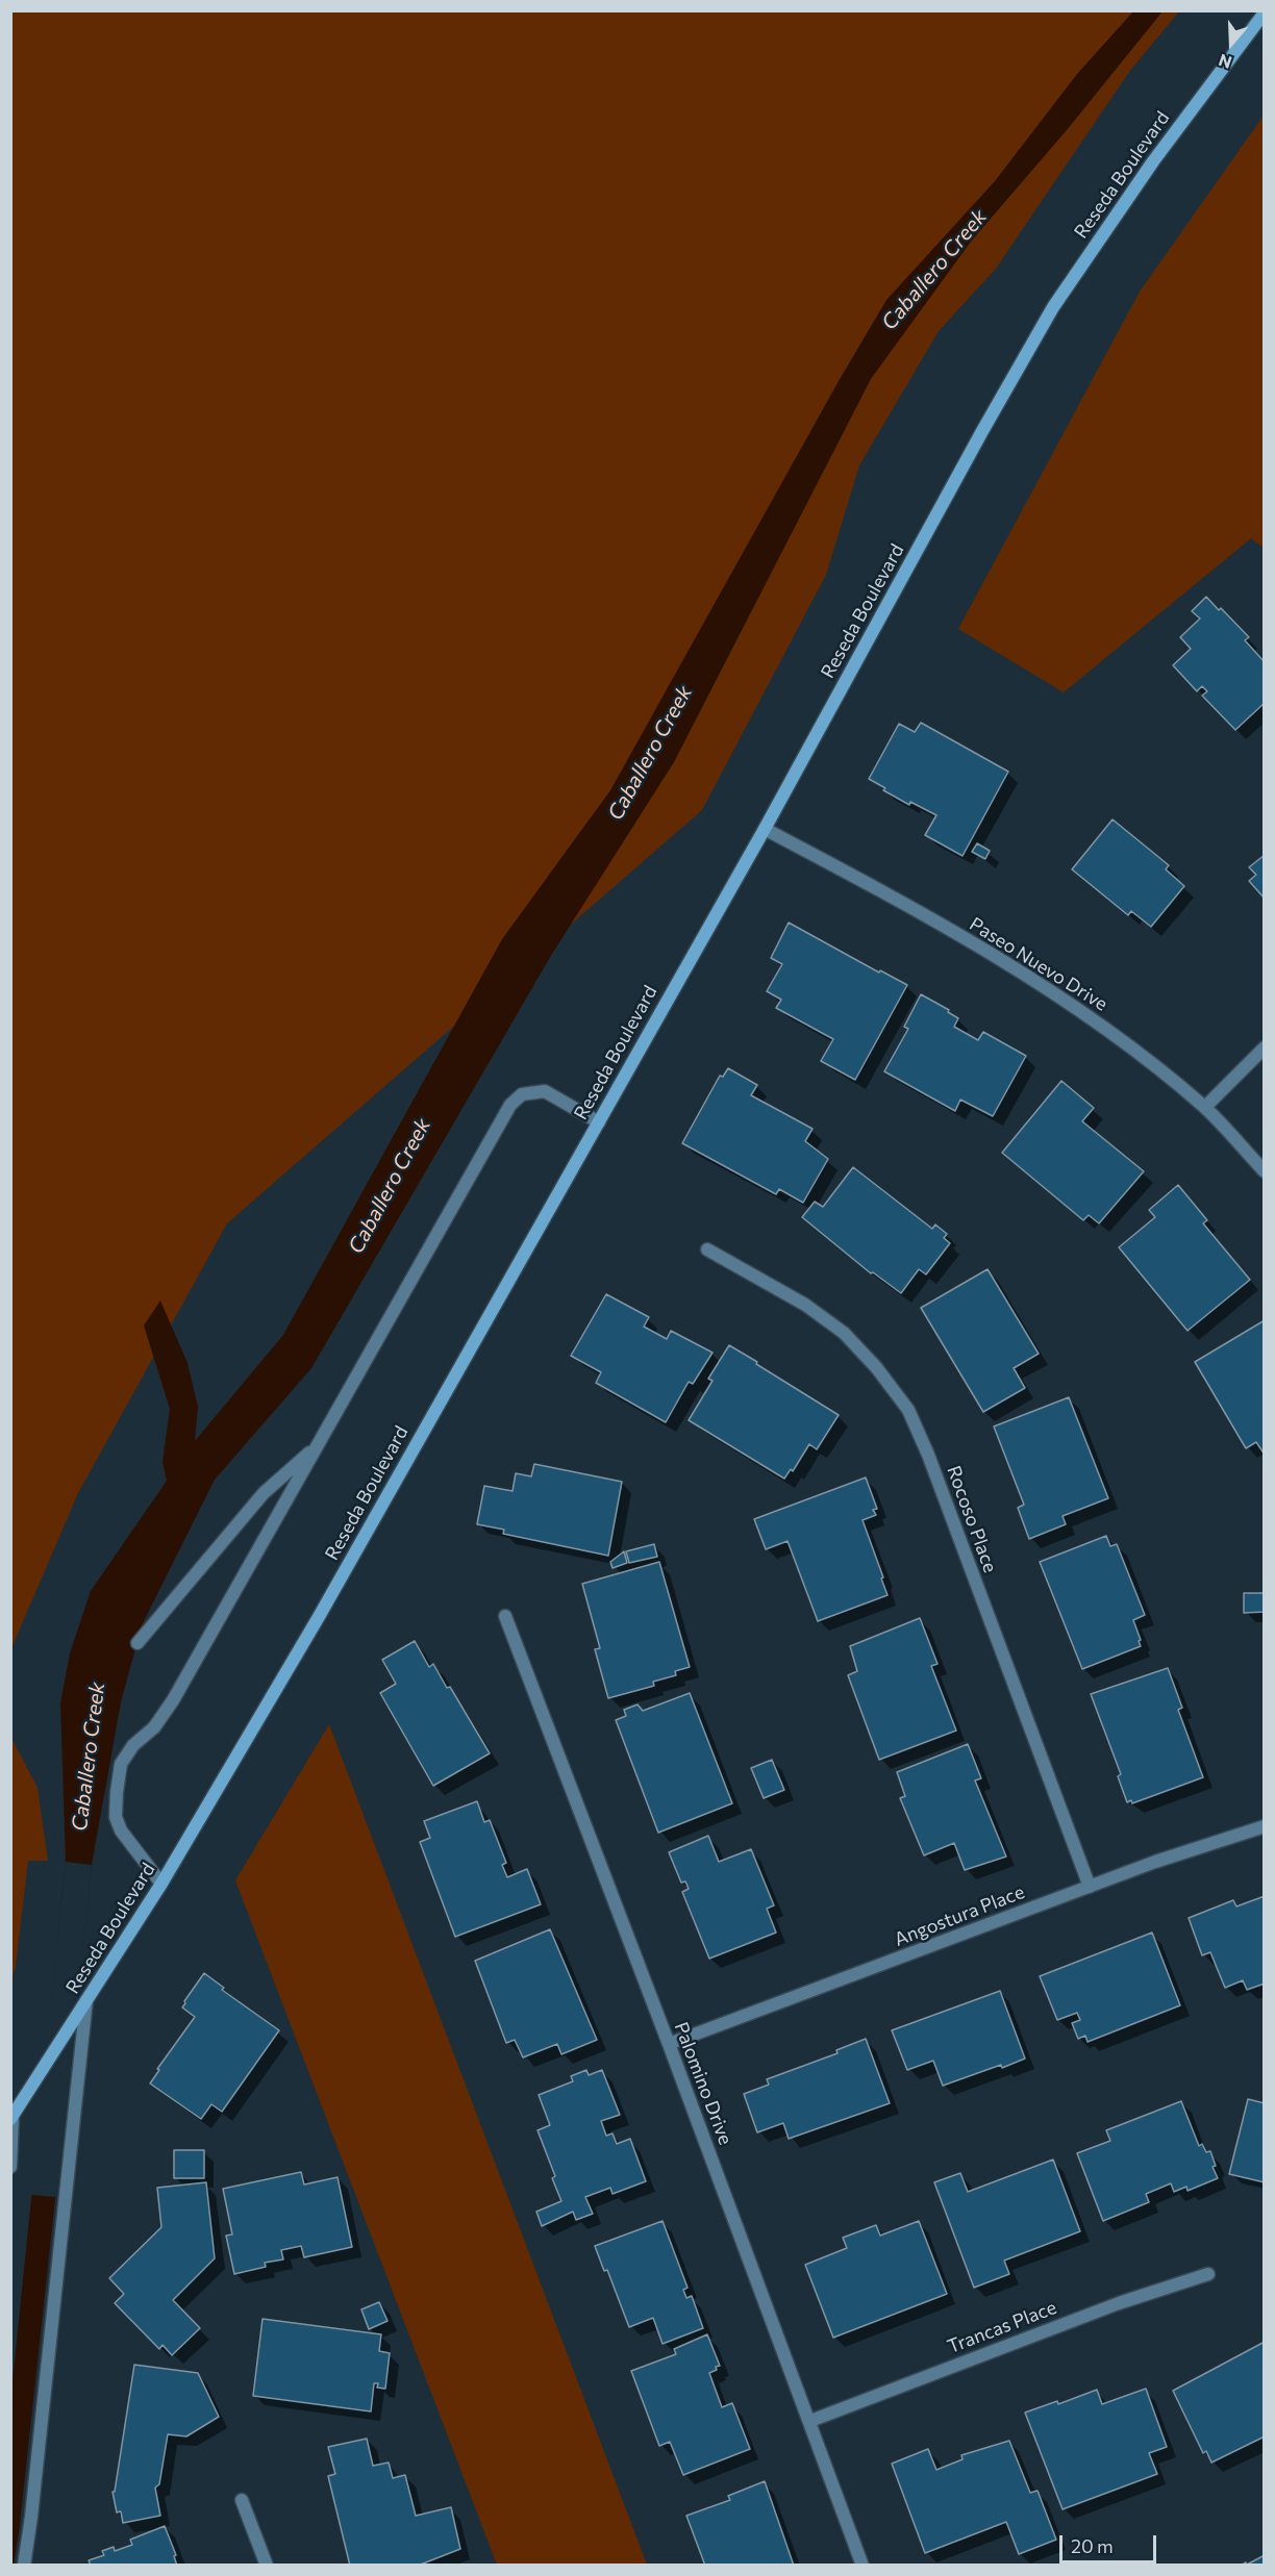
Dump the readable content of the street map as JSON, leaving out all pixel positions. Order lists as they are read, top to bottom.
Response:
{
  "streets": {
    "main road": ["Reseda Boulevard"],
    "street": [
      "Paseo Nuevo Drive",
      "Rocoso Place",
      "Angostura Place",
      "Palomino Drive",
      "Trancas Place"
    ]
  },
  "crossings": [
    ["Reseda Boulevard", "Paseo Nuevo Drive"],
    ["Rocoso Place", "Angostura Place"],
    ["Angostura Place", "Palomino Drive"],
    ["Palomino Drive", "Trancas Place"]
  ],
  "water": ["Caballero Creek"],
  "scale_bar": "20 m",
  "north": "bottom"
}
